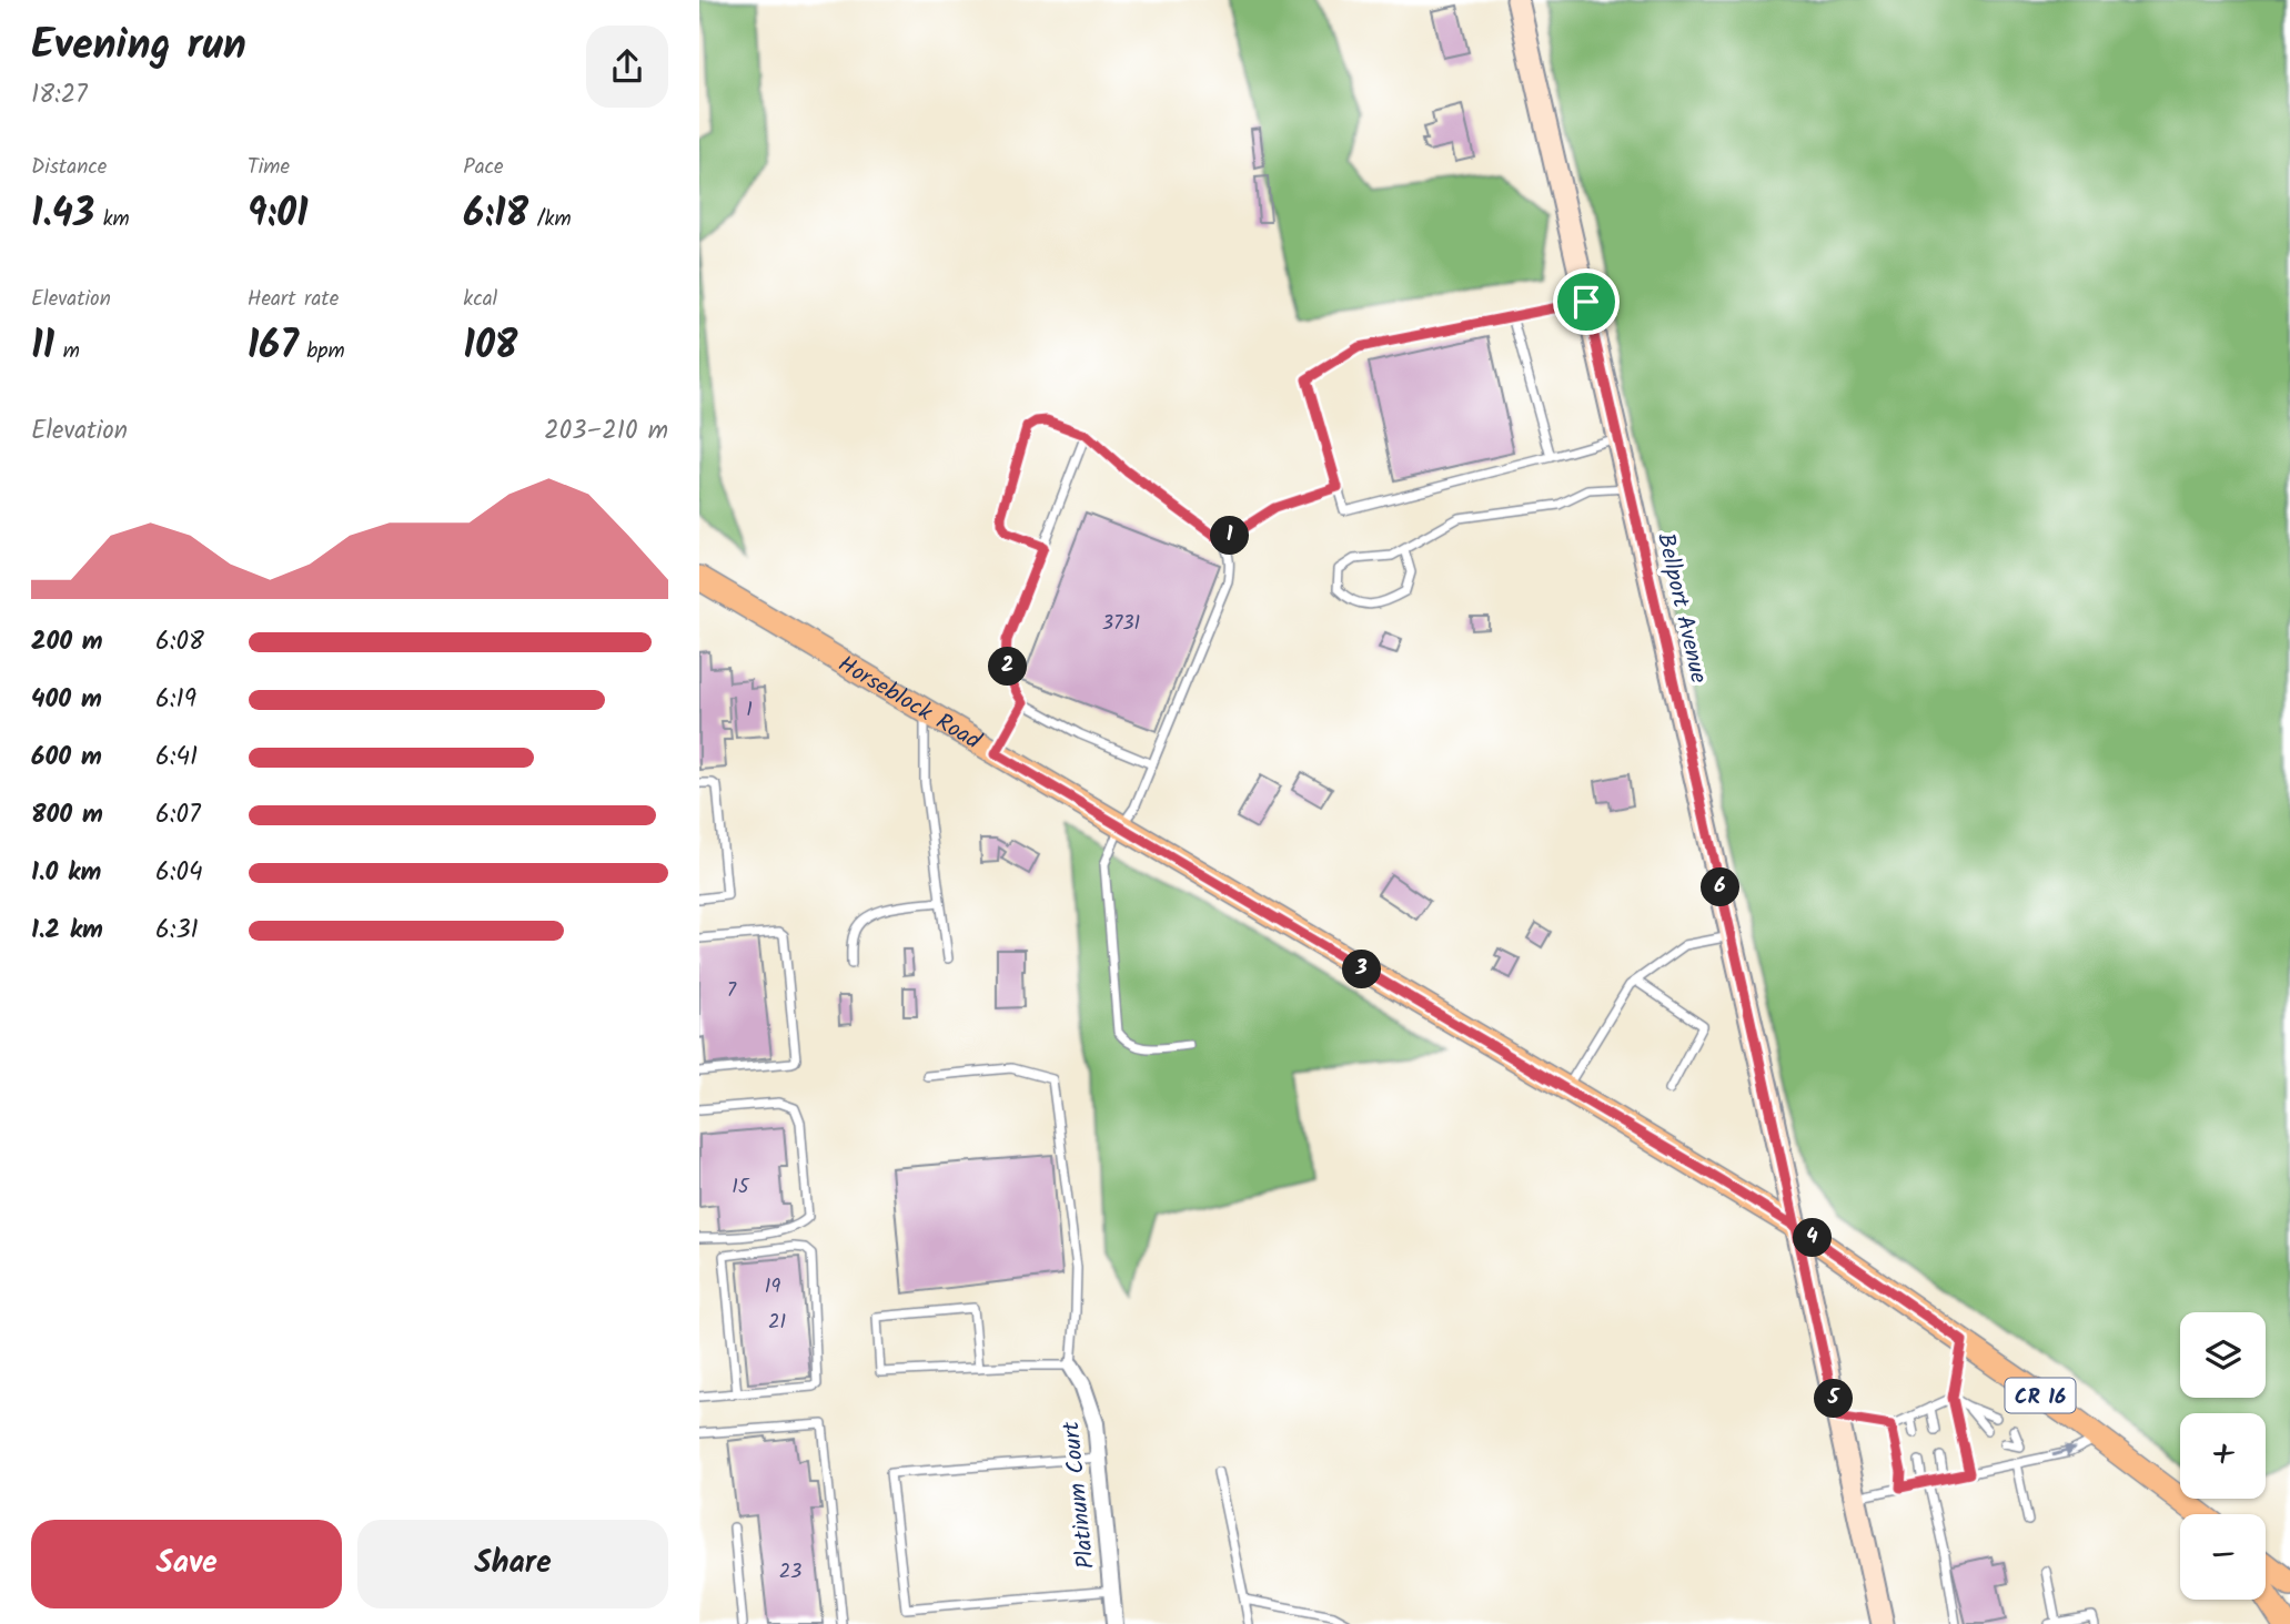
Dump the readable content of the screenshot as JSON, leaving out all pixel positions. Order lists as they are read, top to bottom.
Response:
{
  "streets": {
    "main road": ["Bellport Avenue", "Horseblock Road", "CR 16"],
    "street": ["Platinum Court"]
  },
  "crossings": [
    ["Bellport Avenue", "Horseblock Road"]
  ],
  "house_numbers": [
    "3731",
    "1",
    "7",
    "15",
    "19",
    "21",
    "23"
  ],
  "page": {
    "heading": ["Evening run", "18:27"],
    "stats": [
      ["Distance", "1.43 km"],
      ["Time", "9:01"],
      ["Pace", "6:18 /km"],
      ["Elevation", "11 m"],
      ["Heart rate", "167 bpm"],
      ["kcal", "108"]
    ],
    "chart": ["Elevation", "203–210 m"],
    "pins": [
      "1",
      "2",
      "6",
      "3",
      "4",
      "5"
    ],
    "list": [
      {
        "name": "200 m",
        "note": "6:08"
      },
      {
        "name": "400 m",
        "note": "6:19"
      },
      {
        "name": "600 m",
        "note": "6:41"
      },
      {
        "name": "800 m",
        "note": "6:07"
      },
      {
        "name": "1.0 km",
        "note": "6:04"
      },
      {
        "name": "1.2 km",
        "note": "6:31"
      }
    ],
    "map_buttons": ["+", "−"],
    "buttons": ["Save", "Share"]
  }
}
